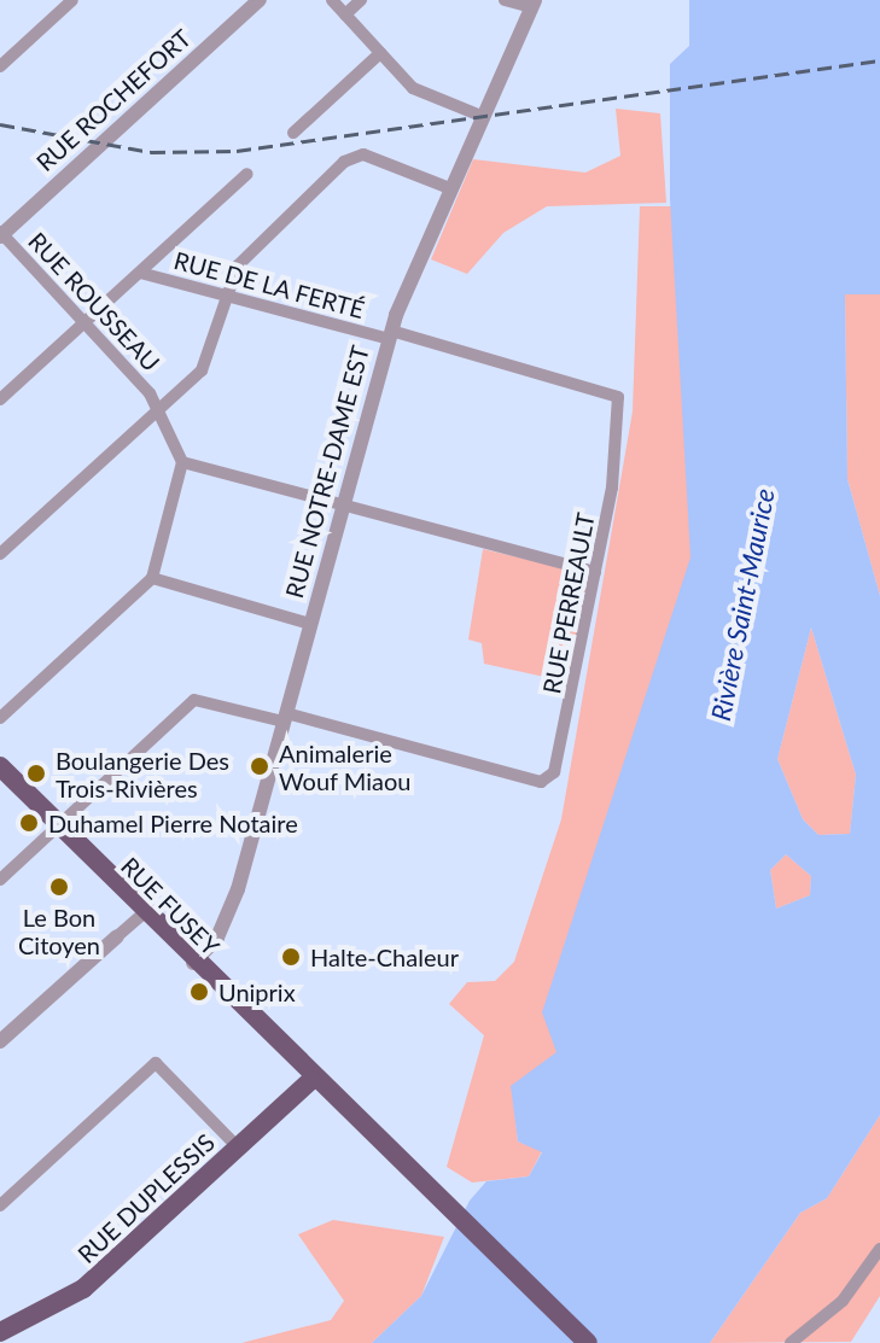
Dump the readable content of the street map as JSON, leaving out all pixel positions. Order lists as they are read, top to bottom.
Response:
{
  "streets": {
    "main road": ["RUE FUSEY", "RUE DUPLESSIS"],
    "street": [
      "RUE ROCHEFORT",
      "RUE DE LA FERTÉ",
      "RUE ROUSSEAU",
      "RUE NOTRE-DAME EST",
      "RUE PERREAULT"
    ]
  },
  "crossings": [
    ["RUE ROCHEFORT", "RUE ROUSSEAU"],
    ["RUE DE LA FERTÉ", "RUE NOTRE-DAME EST"],
    ["RUE DE LA FERTÉ", "RUE PERREAULT"],
    ["RUE NOTRE-DAME EST", "RUE PERREAULT"],
    ["RUE NOTRE-DAME EST", "RUE FUSEY"],
    ["RUE FUSEY", "RUE DUPLESSIS"]
  ],
  "water": ["Rivière Saint-Maurice"],
  "places": [
    "Animalerie Wouf Miaou",
    "Boulangerie Des Trois-Rivières",
    "Duhamel Pierre Notaire",
    "Le Bon Citoyen",
    "Halte-Chaleur",
    "Uniprix"
  ]
}
